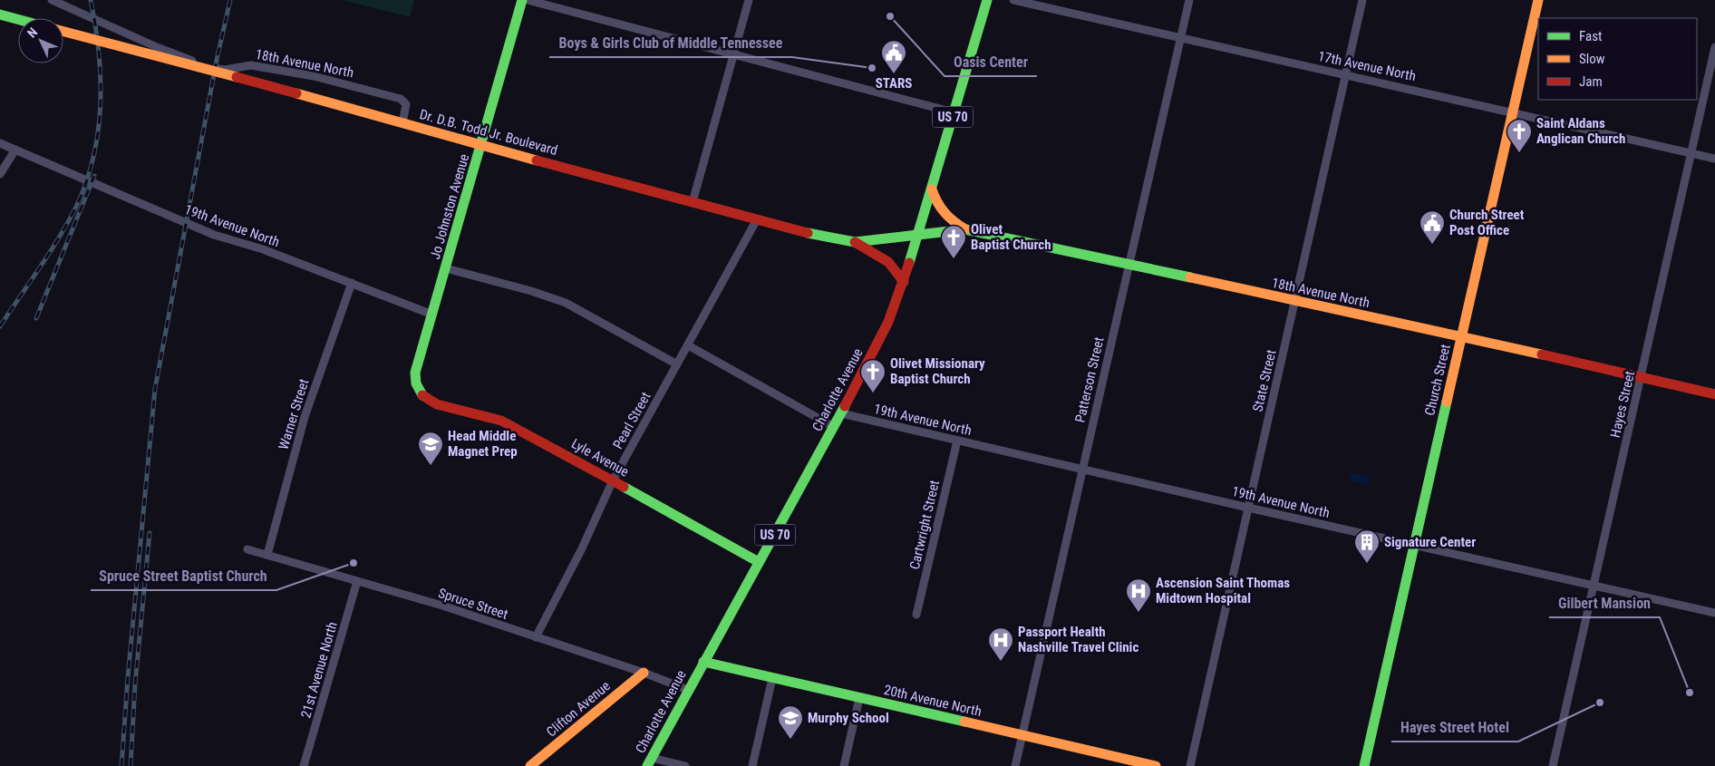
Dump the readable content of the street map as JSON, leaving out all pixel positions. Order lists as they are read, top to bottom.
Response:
{
  "streets": {
    "main road": [
      "18th Avenue North",
      "US 70",
      "Dr. D.B. Todd Jr. Boulevard",
      "Jo Johnston Avenue",
      "Church Street",
      "Charlotte Avenue",
      "Lyle Avenue",
      "20th Avenue North",
      "Clifton Avenue"
    ],
    "street": [
      "17th Avenue North",
      "19th Avenue North",
      "Patterson Street",
      "State Street",
      "Hayes Street",
      "Warner Street",
      "Pearl Street",
      "Cartwright Street",
      "Spruce Street",
      "21st Avenue North"
    ]
  },
  "crossings": [
    ["18th Avenue North", "Dr. D.B. Todd Jr. Boulevard"],
    ["18th Avenue North", "Patterson Street"],
    ["18th Avenue North", "Church Street"],
    ["18th Avenue North", "State Street"],
    ["18th Avenue North", "Charlotte Avenue"],
    ["18th Avenue North", "Hayes Street"],
    ["17th Avenue North", "Patterson Street"],
    ["17th Avenue North", "Church Street"],
    ["17th Avenue North", "State Street"],
    ["17th Avenue North", "Hayes Street"],
    ["Dr. D.B. Todd Jr. Boulevard", "Jo Johnston Avenue"],
    ["Dr. D.B. Todd Jr. Boulevard", "Charlotte Avenue"],
    ["Dr. D.B. Todd Jr. Boulevard", "Pearl Street"],
    ["Jo Johnston Avenue", "19th Avenue North"],
    ["Jo Johnston Avenue", "Lyle Avenue"],
    ["19th Avenue North", "Patterson Street"],
    ["19th Avenue North", "Church Street"],
    ["19th Avenue North", "State Street"],
    ["19th Avenue North", "Charlotte Avenue"],
    ["19th Avenue North", "Hayes Street"],
    ["19th Avenue North", "Warner Street"],
    ["19th Avenue North", "Cartwright Street"],
    ["Patterson Street", "20th Avenue North"],
    ["Charlotte Avenue", "Lyle Avenue"],
    ["Charlotte Avenue", "Spruce Street"],
    ["Charlotte Avenue", "20th Avenue North"],
    ["Warner Street", "Spruce Street"],
    ["Pearl Street", "Lyle Avenue"],
    ["Pearl Street", "Spruce Street"],
    ["Spruce Street", "21st Avenue North"],
    ["Spruce Street", "Clifton Avenue"]
  ],
  "places": {
    "other": [
      "Oasis Center",
      "Boys & Girls Club of Middle Tennessee",
      "Spruce Street Baptist Church",
      "Gilbert Mansion",
      "Hayes Street Hotel"
    ],
    "public building": ["STARS", "Church Street Post Office"],
    "church": ["Saint Aldans Anglican Church", "Olivet Baptist Church", "Olivet Missionary Baptist Church"],
    "school or university": ["Head Middle Magnet Prep", "Murphy School"],
    "building": ["Signature Center"],
    "hospital": ["Ascension Saint Thomas Midtown Hospital", "Passport Health Nashville Travel Clinic"]
  },
  "legend": ["Fast", "Slow", "Jam"],
  "north": "top left"
}
